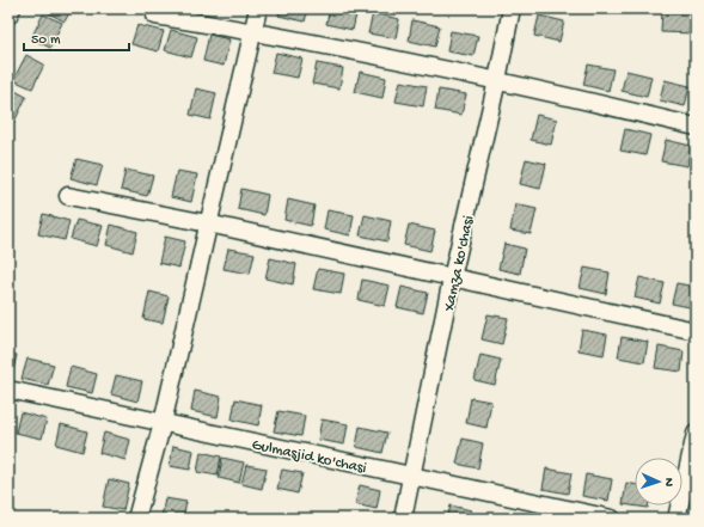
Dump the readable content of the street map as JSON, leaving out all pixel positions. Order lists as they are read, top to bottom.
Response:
{
  "streets": {
    "street": ["Xamza ko'chasi", "Gulmasjid ko'chasi"]
  },
  "crossings": [
    ["Xamza ko'chasi", "Gulmasjid ko'chasi"]
  ],
  "scale_bar": "50 m",
  "north": "right"
}
